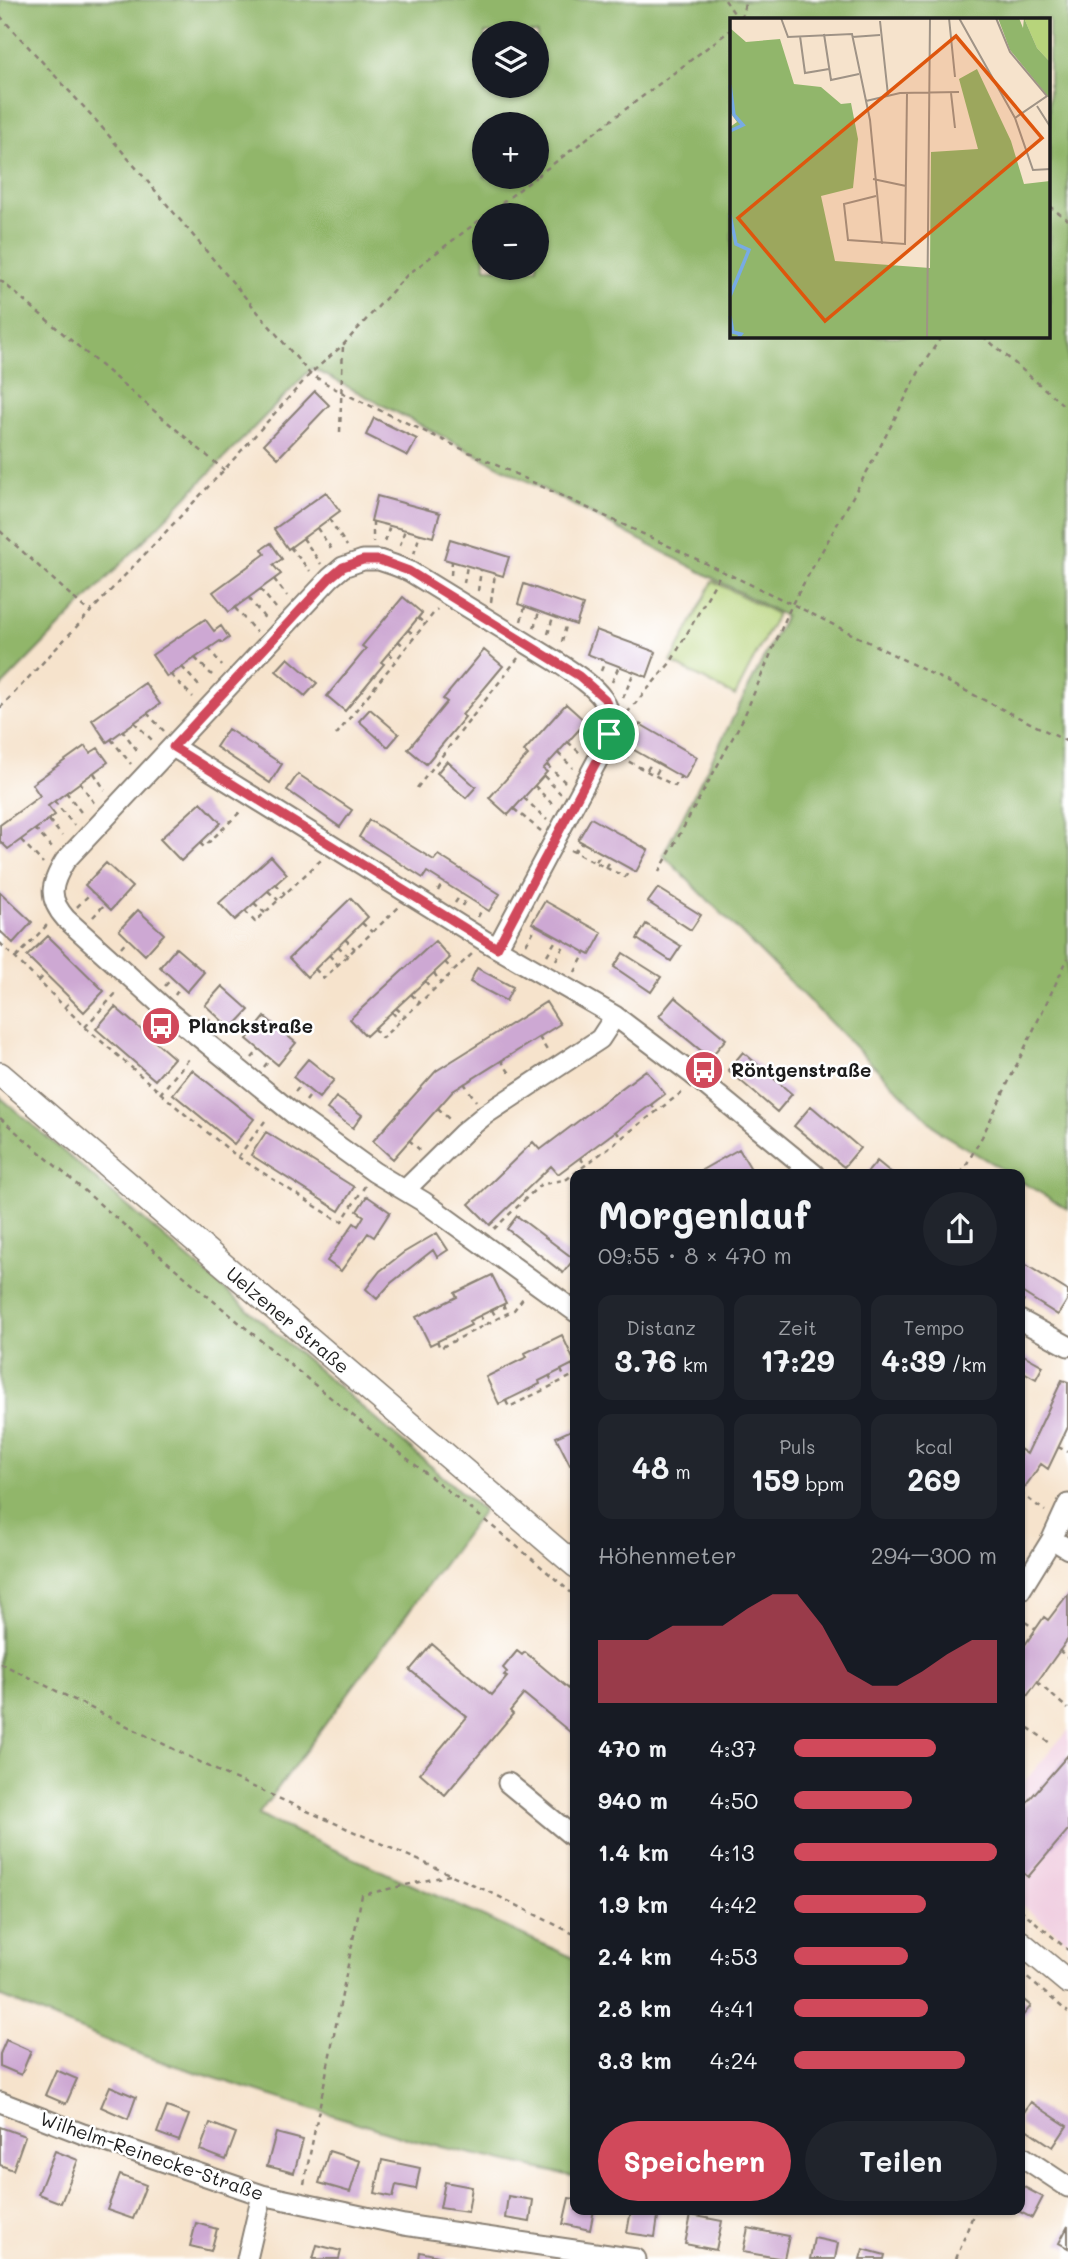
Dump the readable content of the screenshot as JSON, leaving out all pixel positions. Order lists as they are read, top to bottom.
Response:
{
  "streets": {
    "main road": ["Uelzener Straße"],
    "street": ["Wilhelm-Reinecke-Straße"]
  },
  "places": {
    "bus stop": ["Planckstraße", "Röntgenstraße"]
  },
  "page": {
    "map_buttons": ["+", "−"],
    "heading": ["Morgenlauf", "09:55 · 8 × 470 m"],
    "stats": [
      ["Distanz", "3.76 km"],
      ["Zeit", "17:29"],
      ["Tempo", "4:39 /km"],
      ["48 m"],
      ["Puls", "159 bpm"],
      ["kcal", "269"]
    ],
    "chart": ["Höhenmeter", "294–300 m"],
    "list": [
      {
        "name": "470 m",
        "note": "4:37"
      },
      {
        "name": "940 m",
        "note": "4:50"
      },
      {
        "name": "1.4 km",
        "note": "4:13"
      },
      {
        "name": "1.9 km",
        "note": "4:42"
      },
      {
        "name": "2.4 km",
        "note": "4:53"
      },
      {
        "name": "2.8 km",
        "note": "4:41"
      },
      {
        "name": "3.3 km",
        "note": "4:24"
      }
    ],
    "buttons": ["Speichern", "Teilen"]
  }
}
